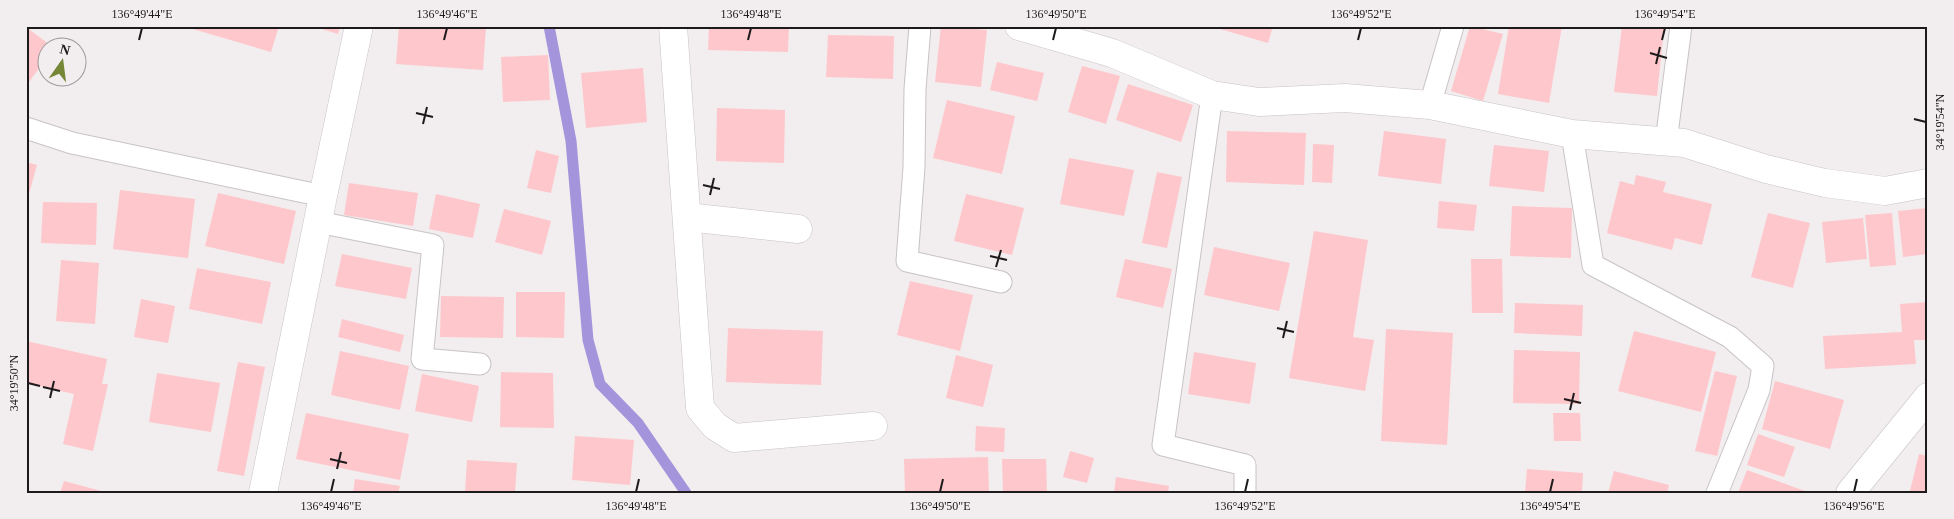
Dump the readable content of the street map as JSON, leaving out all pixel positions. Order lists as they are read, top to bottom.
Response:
{
  "north": "top",
  "coordinates": [
    "136°49'44\"E",
    "136°49'46\"E",
    "136°49'48\"E",
    "136°49'50\"E",
    "136°49'52\"E",
    "136°49'54\"E",
    "34°19'54\"N",
    "34°19'50\"N",
    "136°49'56\"E"
  ]
}
